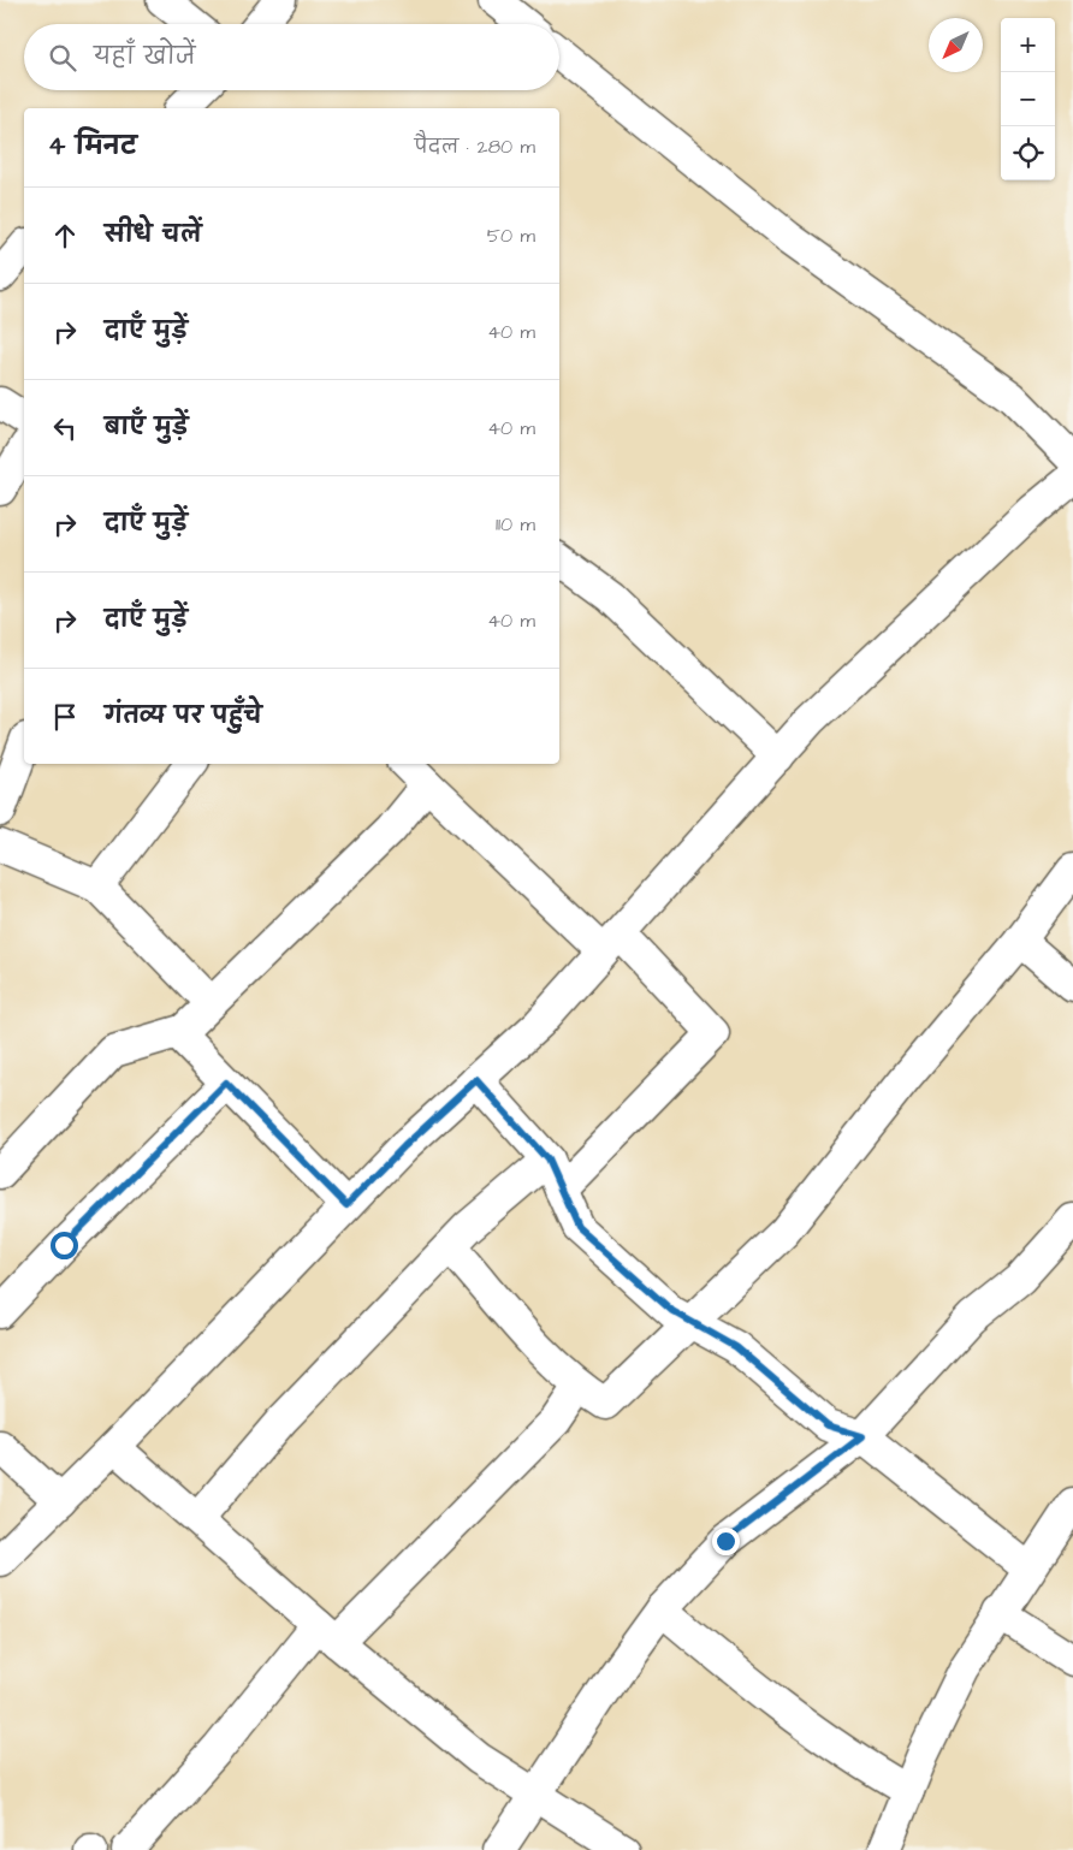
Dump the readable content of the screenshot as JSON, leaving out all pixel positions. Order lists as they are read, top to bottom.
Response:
{
  "north": "bottom left",
  "page": {
    "map_buttons": ["+", "−"],
    "search": "यहाँ खोजें",
    "heading": ["4 मिनट", "पैदल · 280 m"],
    "list": [
      ["सीधे चलें", "50 m"],
      ["दाएँ मुड़ें", "40 m"],
      ["बाएँ मुड़ें", "40 m"],
      ["दाएँ मुड़ें", "110 m"],
      ["दाएँ मुड़ें", "40 m"],
      "गंतव्य पर पहुँचे"
    ]
  }
}
